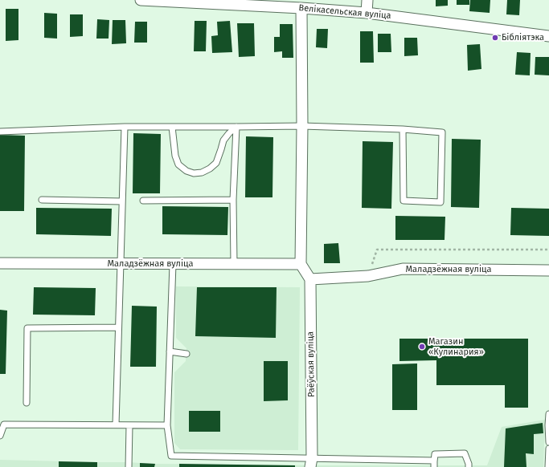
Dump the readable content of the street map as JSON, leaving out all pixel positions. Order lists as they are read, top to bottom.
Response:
{
  "streets": {
    "street": ["Велікасельская вуліца", "Маладзёжная вуліца", "Раёўская вуліца"]
  },
  "crossings": [
    ["Маладзёжная вуліца", "Раёўская вуліца"]
  ],
  "places": ["Бібліятэка", "Магазин «Кулинария»"]
}
